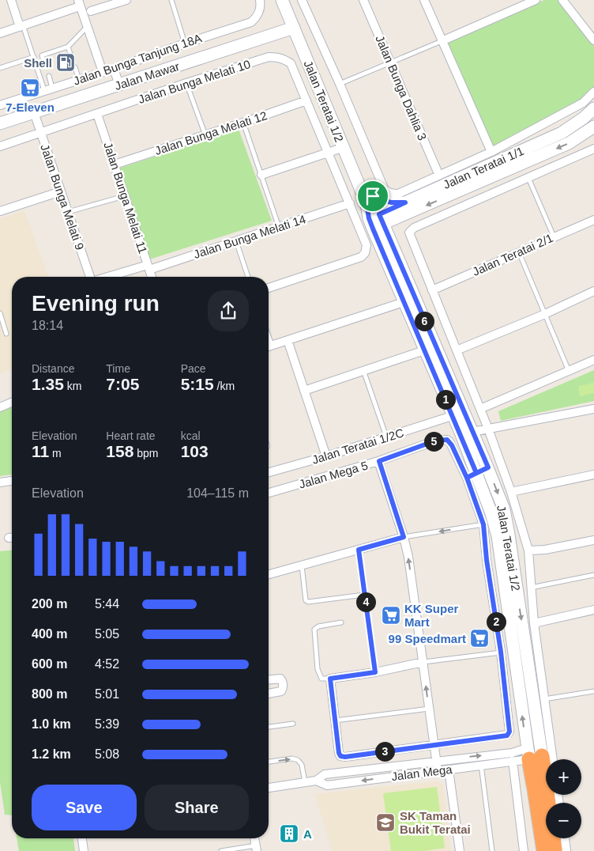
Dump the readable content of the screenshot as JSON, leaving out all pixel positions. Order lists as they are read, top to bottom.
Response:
{
  "streets": {
    "main road": ["Jalan Mawar", "Jalan Teratai 1/2", "Jalan Teratai 1/1"],
    "street": [
      "Jalan Bunga Tanjung 18A",
      "Jalan Bunga Melati 10",
      "Jalan Bunga Dahlia 3",
      "Jalan Bunga Melati 12",
      "Jalan Bunga Melati 9",
      "Jalan Bunga Melati 11",
      "Jalan Bunga Melati 14",
      "Jalan Teratai 2/1",
      "Jalan Teratai 1/2C",
      "Jalan Mega 5",
      "Jalan Mega"
    ]
  },
  "crossings": [
    ["Jalan Mawar", "Jalan Teratai 1/2"],
    ["Jalan Mawar", "Jalan Bunga Melati 9"],
    ["Jalan Bunga Melati 10", "Jalan Teratai 1/2"],
    ["Jalan Bunga Melati 10", "Jalan Bunga Melati 9"],
    ["Jalan Bunga Melati 10", "Jalan Bunga Melati 11"],
    ["Jalan Bunga Dahlia 3", "Jalan Teratai 1/2"],
    ["Jalan Teratai 1/2", "Jalan Bunga Melati 12"],
    ["Jalan Teratai 1/2", "Jalan Teratai 1/1"],
    ["Jalan Teratai 1/2", "Jalan Bunga Melati 14"],
    ["Jalan Teratai 1/2", "Jalan Teratai 2/1"],
    ["Jalan Teratai 1/2", "Jalan Teratai 1/2C"],
    ["Jalan Teratai 1/2", "Jalan Mega 5"],
    ["Jalan Teratai 1/2", "Jalan Mega"],
    ["Jalan Bunga Melati 12", "Jalan Bunga Melati 11"],
    ["Jalan Bunga Melati 11", "Jalan Bunga Melati 14"]
  ],
  "places": {
    "fuel station": ["Shell"],
    "supermarket": ["7-Eleven", "KK Super Mart", "99 Speedmart"],
    "school or university": ["SK Taman Bukit Teratai"],
    "building": ["A"]
  },
  "page": {
    "heading": ["Evening run", "18:14"],
    "pins": [
      "6",
      "1",
      "5",
      "4",
      "2",
      "3"
    ],
    "stats": [
      ["Distance", "1.35 km"],
      ["Time", "7:05"],
      ["Pace", "5:15 /km"],
      ["Elevation", "11 m"],
      ["Heart rate", "158 bpm"],
      ["kcal", "103"]
    ],
    "chart": ["Elevation", "104–115 m"],
    "list": [
      {
        "name": "200 m",
        "note": "5:44"
      },
      {
        "name": "400 m",
        "note": "5:05"
      },
      {
        "name": "600 m",
        "note": "4:52"
      },
      {
        "name": "800 m",
        "note": "5:01"
      },
      {
        "name": "1.0 km",
        "note": "5:39"
      },
      {
        "name": "1.2 km",
        "note": "5:08"
      }
    ],
    "map_buttons": ["+", "−"],
    "buttons": ["Save", "Share"]
  }
}
